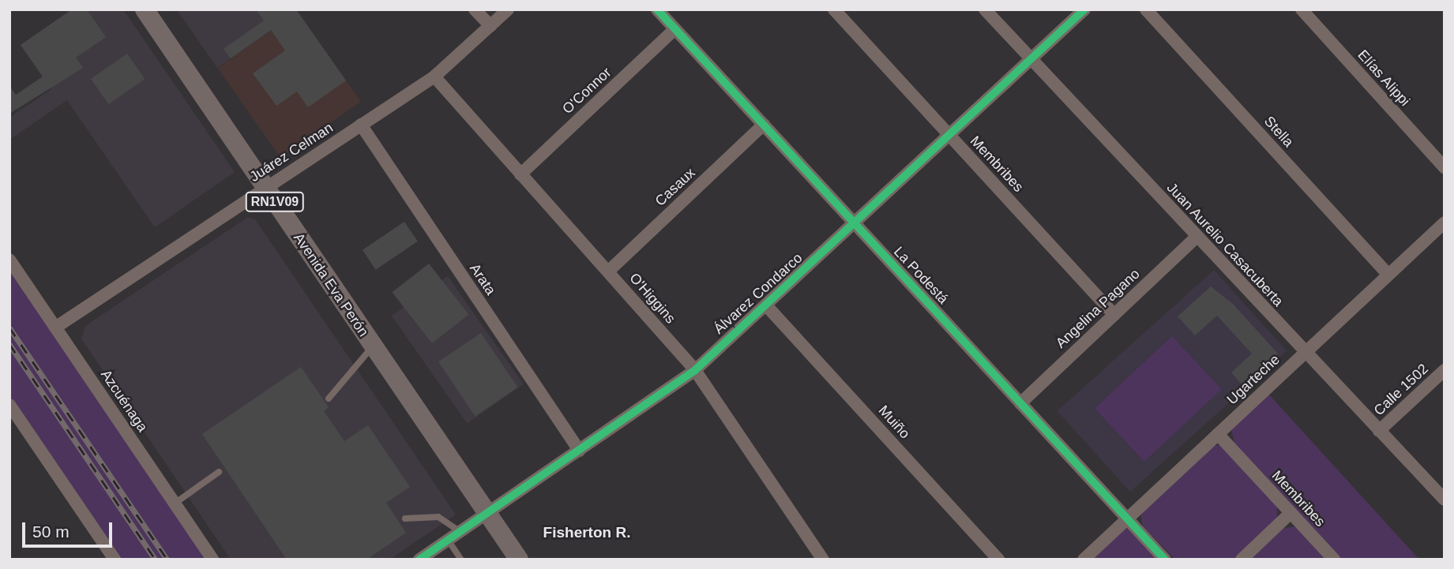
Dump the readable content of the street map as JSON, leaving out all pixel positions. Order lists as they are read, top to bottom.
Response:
{
  "streets": {
    "main road": ["RN1V09", "Avenida Eva Perón"],
    "street": [
      "Elías Alippi",
      "O'Connor",
      "Stella",
      "Juárez Celman",
      "Membribes",
      "Casaux",
      "Juan Aurelio Casacuberta",
      "La Podestá",
      "Arata",
      "Álvarez Condarco",
      "O'Higgins",
      "Angelina Pagano",
      "Ugarteche",
      "Calle 1502",
      "Azcuénaga",
      "Muiño"
    ]
  },
  "crossings": [
    ["O'Connor", "La Podestá"],
    ["O'Connor", "O'Higgins"],
    ["Stella", "Ugarteche"],
    ["Juárez Celman", "Arata"],
    ["Juárez Celman", "Avenida Eva Perón"],
    ["Juárez Celman", "O'Higgins"],
    ["Juárez Celman", "Azcuénaga"],
    ["Membribes", "Álvarez Condarco"],
    ["Membribes", "Angelina Pagano"],
    ["Membribes", "Ugarteche"],
    ["Casaux", "La Podestá"],
    ["Casaux", "O'Higgins"],
    ["Juan Aurelio Casacuberta", "Álvarez Condarco"],
    ["Juan Aurelio Casacuberta", "Angelina Pagano"],
    ["Juan Aurelio Casacuberta", "Ugarteche"],
    ["Juan Aurelio Casacuberta", "Calle 1502"],
    ["La Podestá", "Álvarez Condarco"],
    ["La Podestá", "Angelina Pagano"],
    ["La Podestá", "Ugarteche"],
    ["Arata", "Álvarez Condarco"],
    ["Avenida Eva Perón", "Álvarez Condarco"],
    ["Álvarez Condarco", "O'Higgins"],
    ["Álvarez Condarco", "Muiño"]
  ],
  "districts": ["Fisherton R."],
  "scale_bar": "50 m"
}
